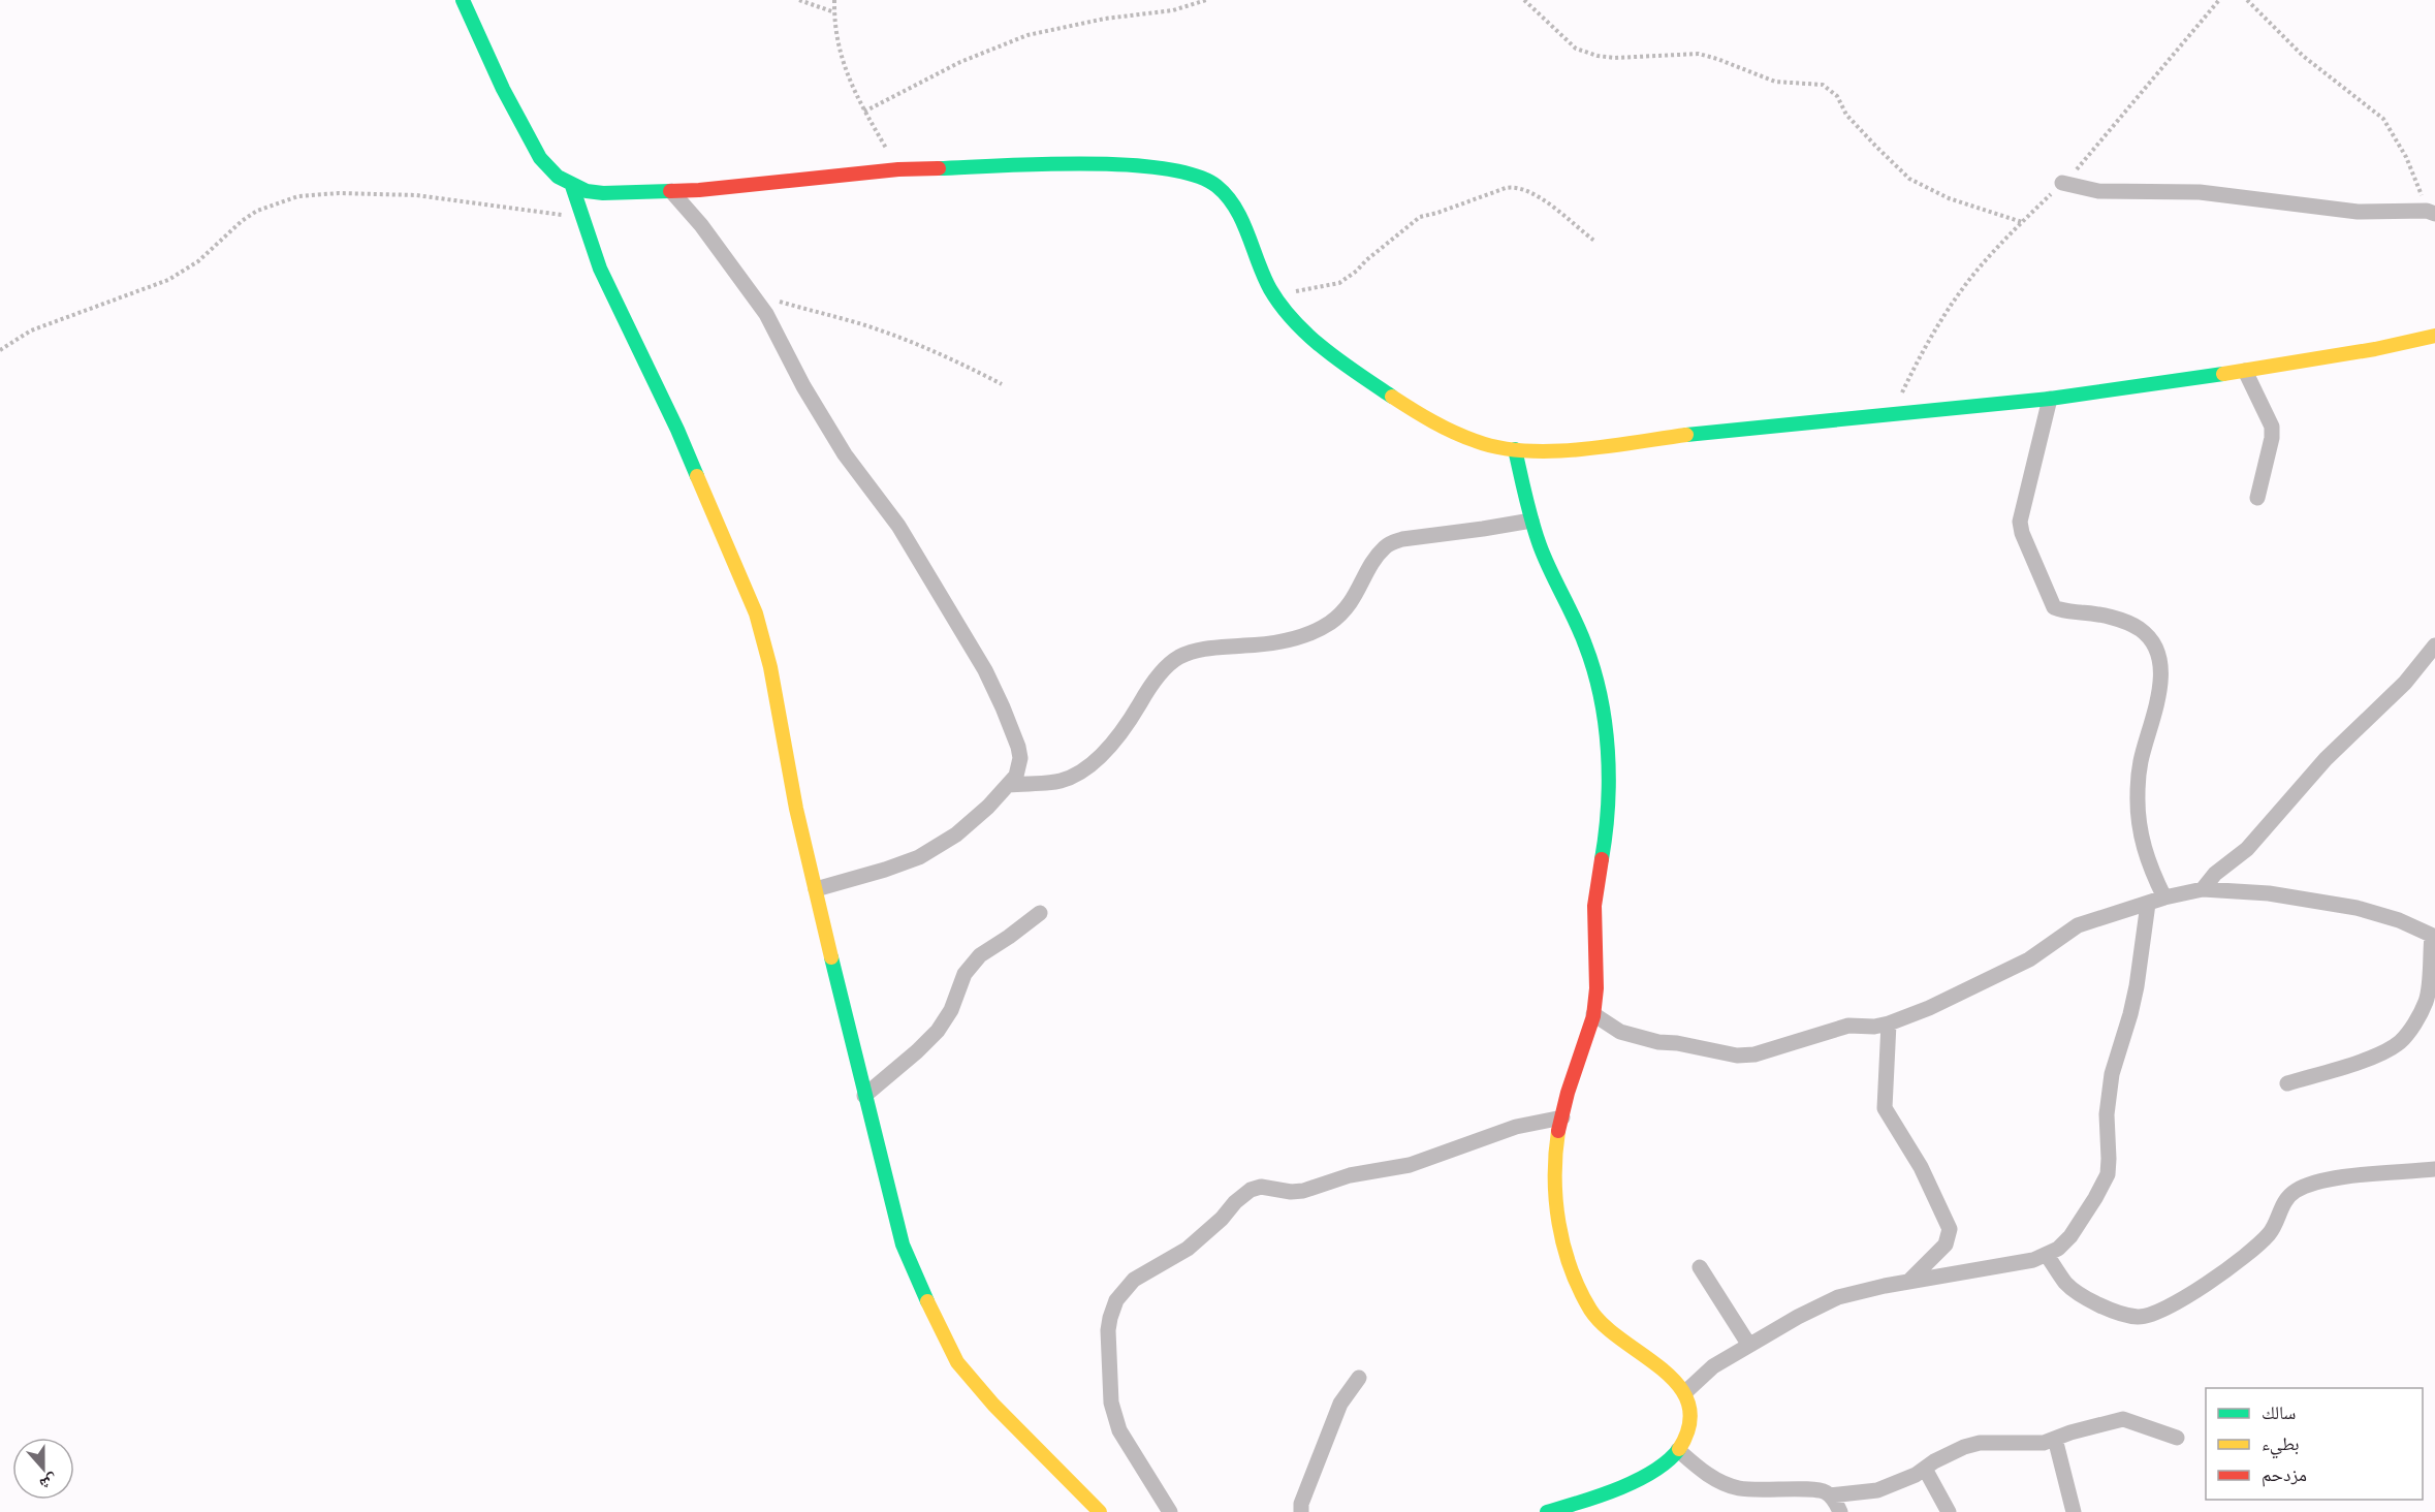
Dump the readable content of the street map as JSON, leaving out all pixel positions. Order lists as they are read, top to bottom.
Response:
{
  "legend": ["سالك", "بطيء", "مزدحم"],
  "north": "bottom"
}
